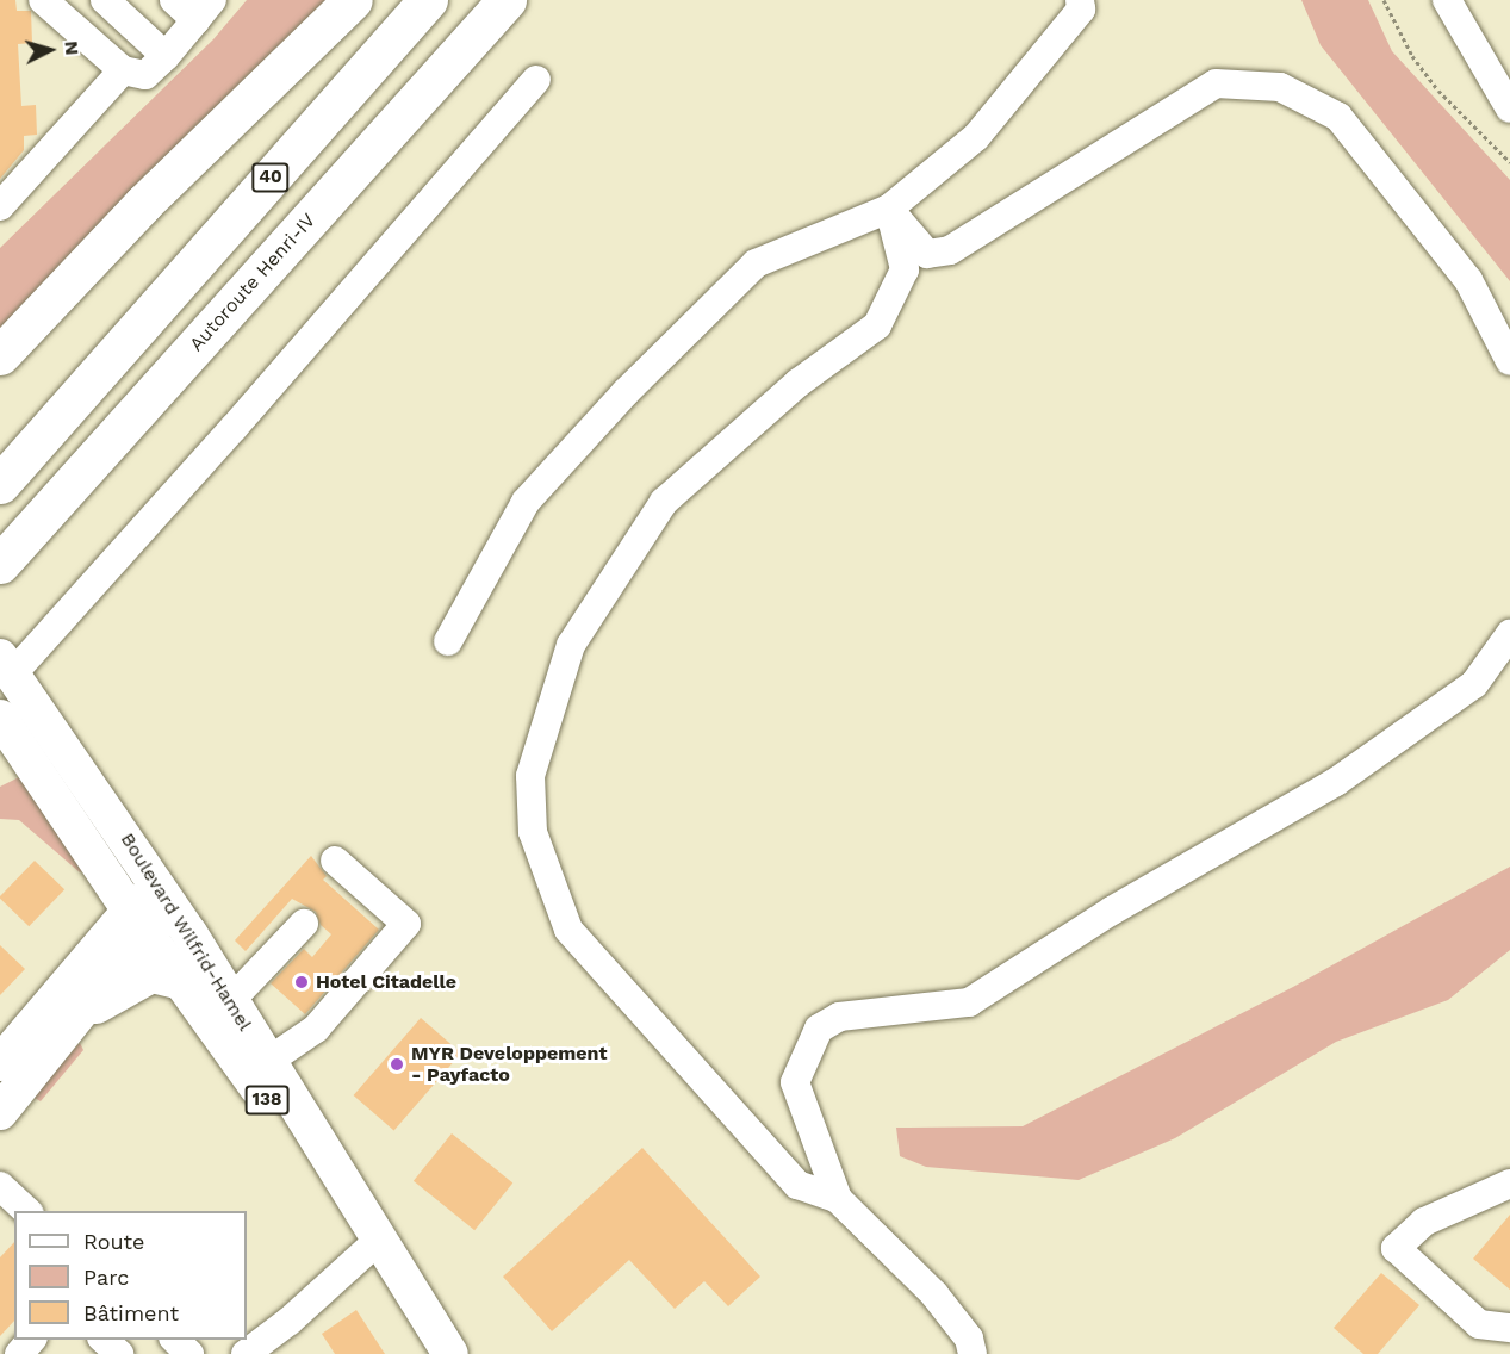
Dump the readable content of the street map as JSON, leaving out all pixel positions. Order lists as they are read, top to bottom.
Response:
{
  "streets": {
    "highway": ["40", "Autoroute Henri-IV"],
    "main road": ["Boulevard Wilfrid-Hamel", "138"]
  },
  "places": ["Hotel Citadelle", "MYR Developpement - Payfacto"],
  "legend": ["Route", "Parc", "Bâtiment"],
  "north": "right"
}
